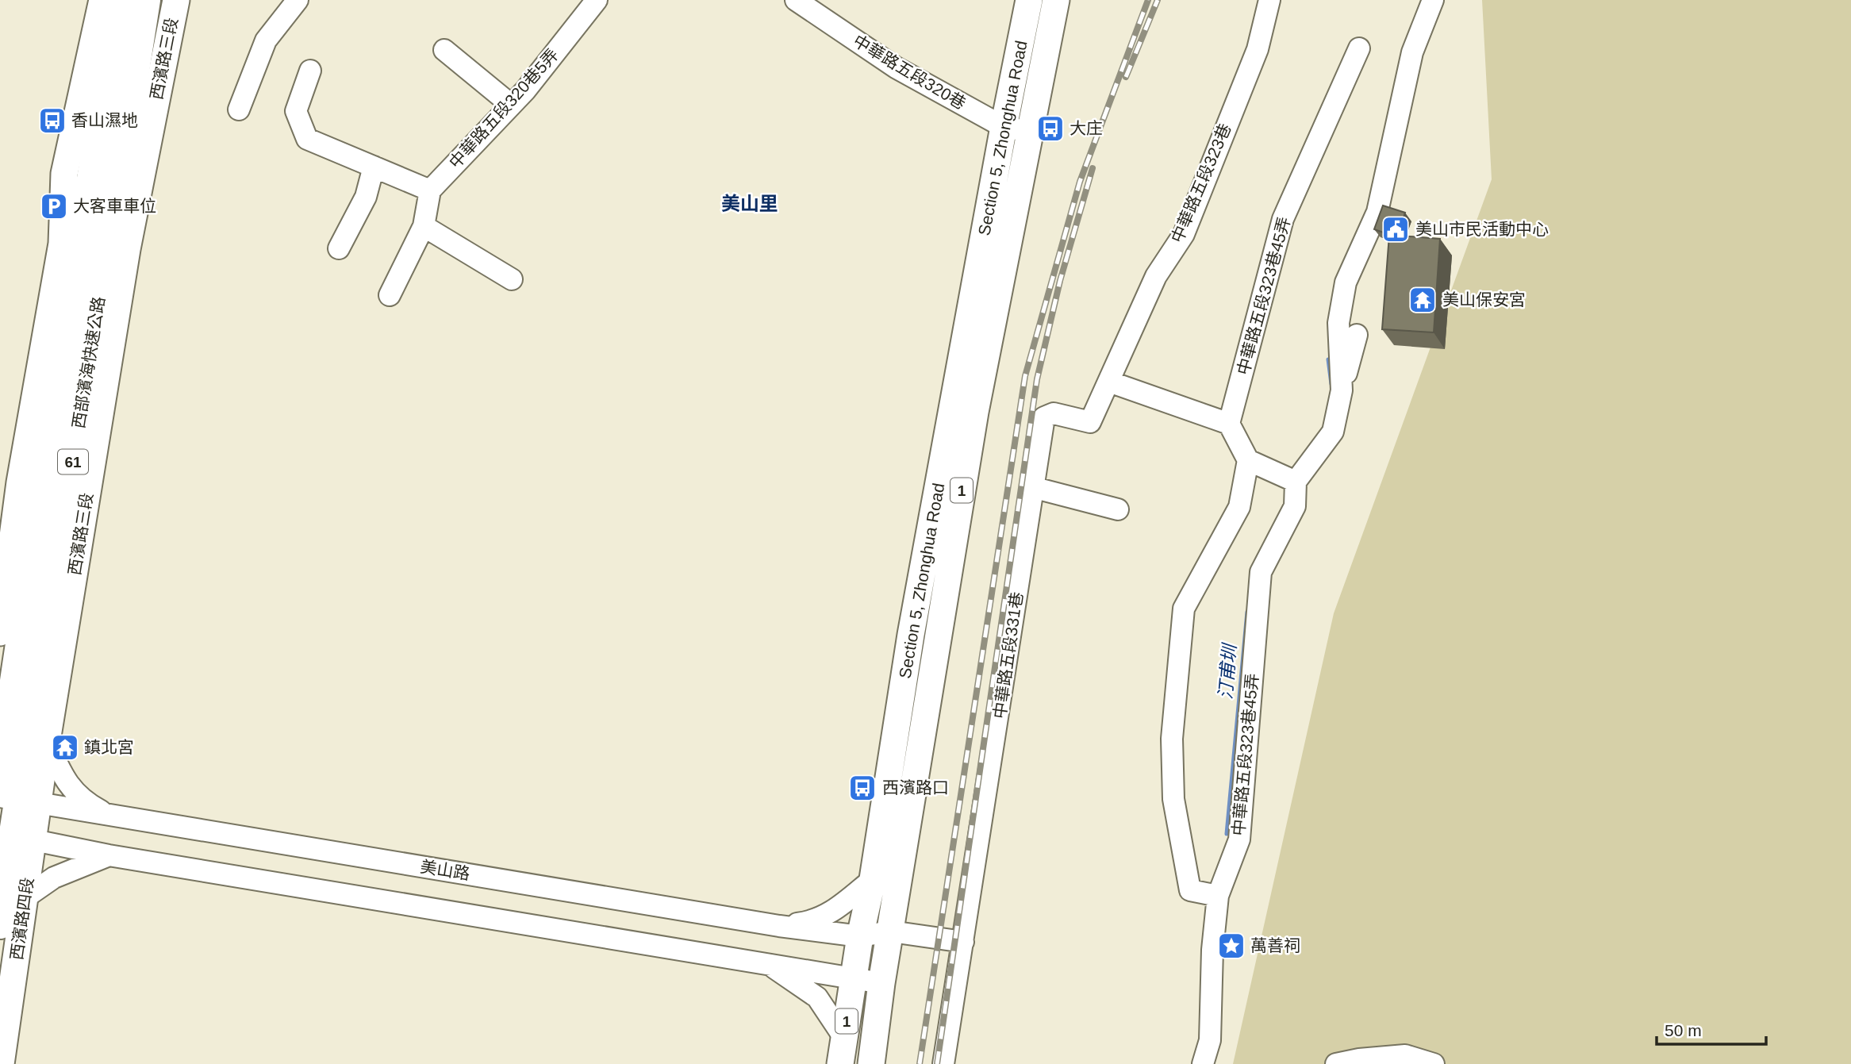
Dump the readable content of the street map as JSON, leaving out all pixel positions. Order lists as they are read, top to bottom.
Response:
{
  "streets": {
    "highway": ["西部濱海快速公路", "61"],
    "main road": [
      "西濱路三段",
      "Section 5, Zhonghua Road",
      "1",
      "西濱路四段"
    ],
    "street": [
      "中華路五段320巷",
      "中華路五段320巷5弄",
      "中華路五段323巷",
      "中華路五段323巷45弄",
      "中華路五段331巷",
      "美山路"
    ]
  },
  "crossings": [
    ["西濱路三段", "西部濱海快速公路"],
    ["西濱路三段", "美山路"],
    ["中華路五段320巷", "Section 5, Zhonghua Road"],
    ["Section 5, Zhonghua Road", "美山路"],
    ["中華路五段323巷", "中華路五段331巷"],
    ["西部濱海快速公路", "美山路"],
    ["西部濱海快速公路", "西濱路四段"]
  ],
  "districts": ["美山里"],
  "water": ["汀甫圳"],
  "places": {
    "bus stop": ["香山濕地", "大庄", "西濱路口"],
    "parking": ["大客車車位"],
    "public building": ["美山市民活動中心"],
    "temple": ["美山保安宮", "鎮北宮"],
    "place": ["萬善祠"]
  },
  "scale_bar": "50 m"
}
